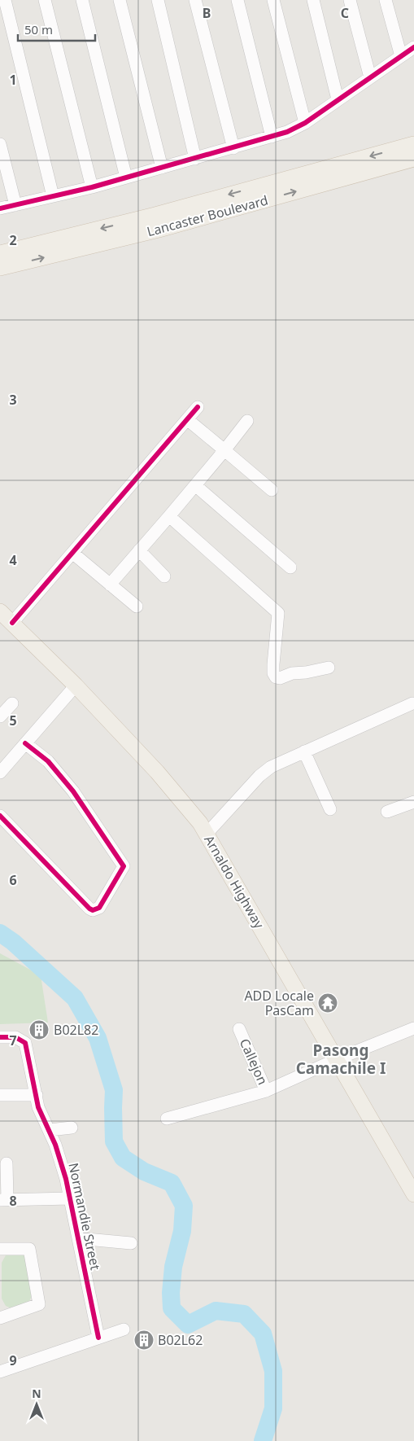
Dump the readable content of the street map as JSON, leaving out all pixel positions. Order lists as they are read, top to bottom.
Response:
{
  "streets": {
    "main road": ["Lancaster Boulevard", "Arnaldo Highway"],
    "street": ["Callejon", "Normandie Street"]
  },
  "crossings": [
    ["Arnaldo Highway", "Callejon"]
  ],
  "districts": ["Pasong Camachile I"],
  "places": {
    "temple": ["ADD Locale PasCam"],
    "building": ["B02L82", "B02L62"]
  },
  "scale_bar": "50 m",
  "north": "top",
  "grid": {
    "columns": ["B", "C"],
    "rows": [
      "1",
      "2",
      "3",
      "4",
      "5",
      "6",
      "7",
      "8",
      "9"
    ]
  }
}
